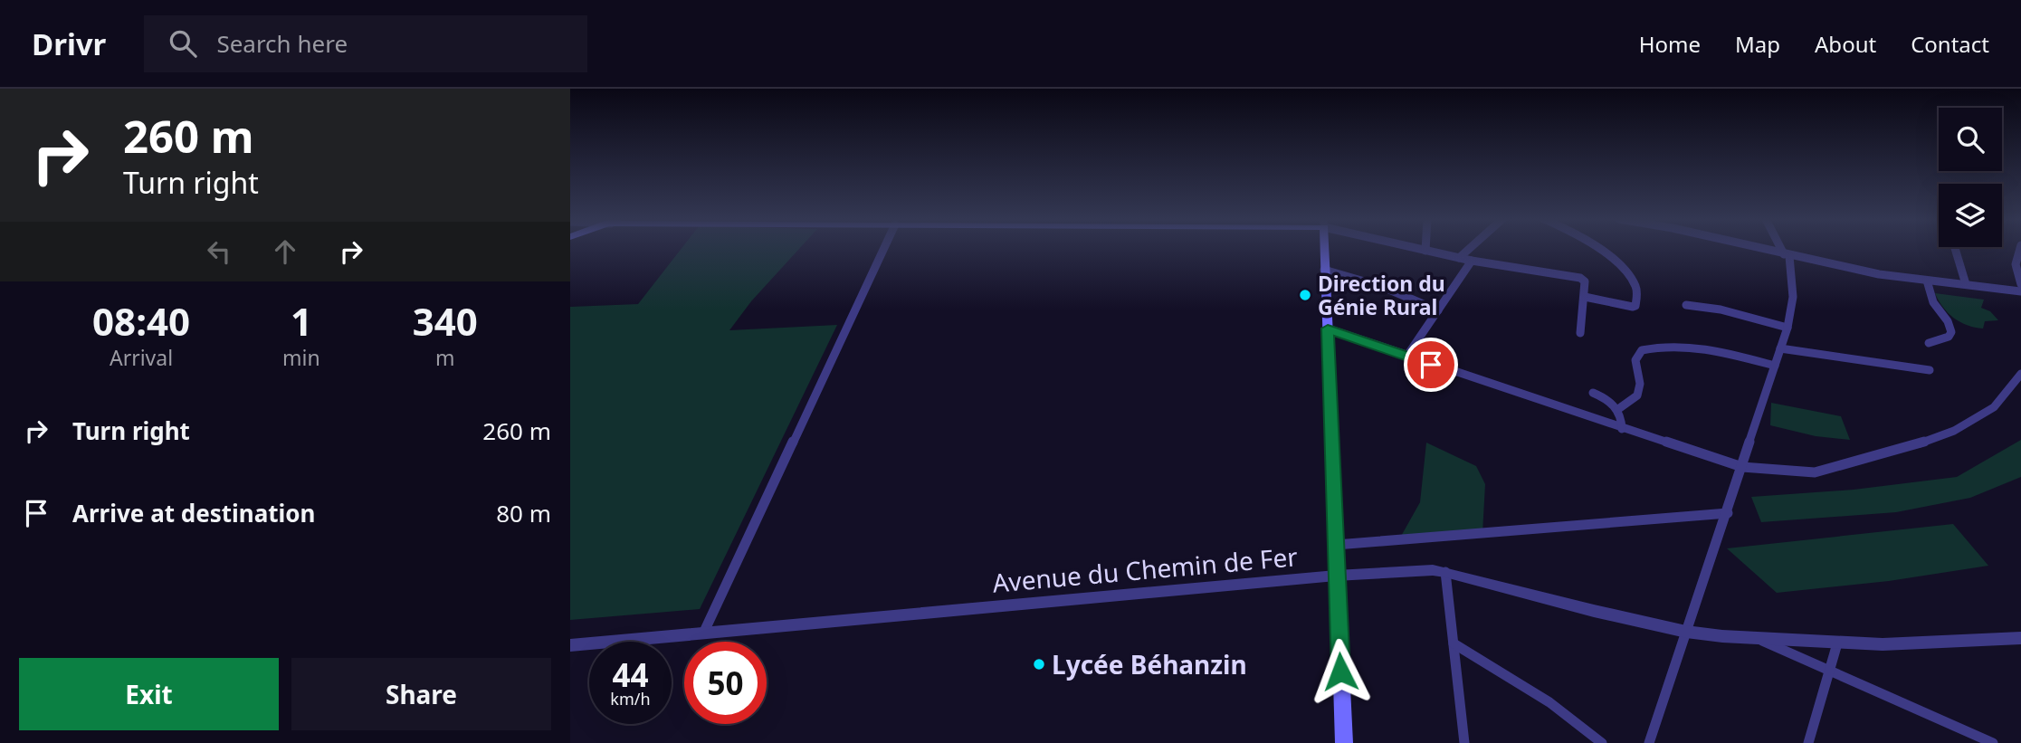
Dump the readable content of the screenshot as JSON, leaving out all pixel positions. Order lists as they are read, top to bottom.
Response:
{
  "streets": {
    "street": ["Avenue du Chemin de Fer"]
  },
  "places": ["Direction du Génie Rural", "Lycée Béhanzin"],
  "page": {
    "header": "Drivr",
    "search": "Search here",
    "nav": [
      "Home",
      "Map",
      "About",
      "Contact"
    ],
    "turn": ["260 m", "Turn right"],
    "eta": [
      "08:40",
      "Arrival",
      "1",
      "min",
      "340",
      "m"
    ],
    "list": [
      {
        "name": "Turn right",
        "value": "260 m"
      },
      {
        "name": "Arrive at destination",
        "value": "80 m"
      }
    ],
    "speed": "44 km/h",
    "limit": "50",
    "buttons": ["Exit", "Share"]
  }
}
